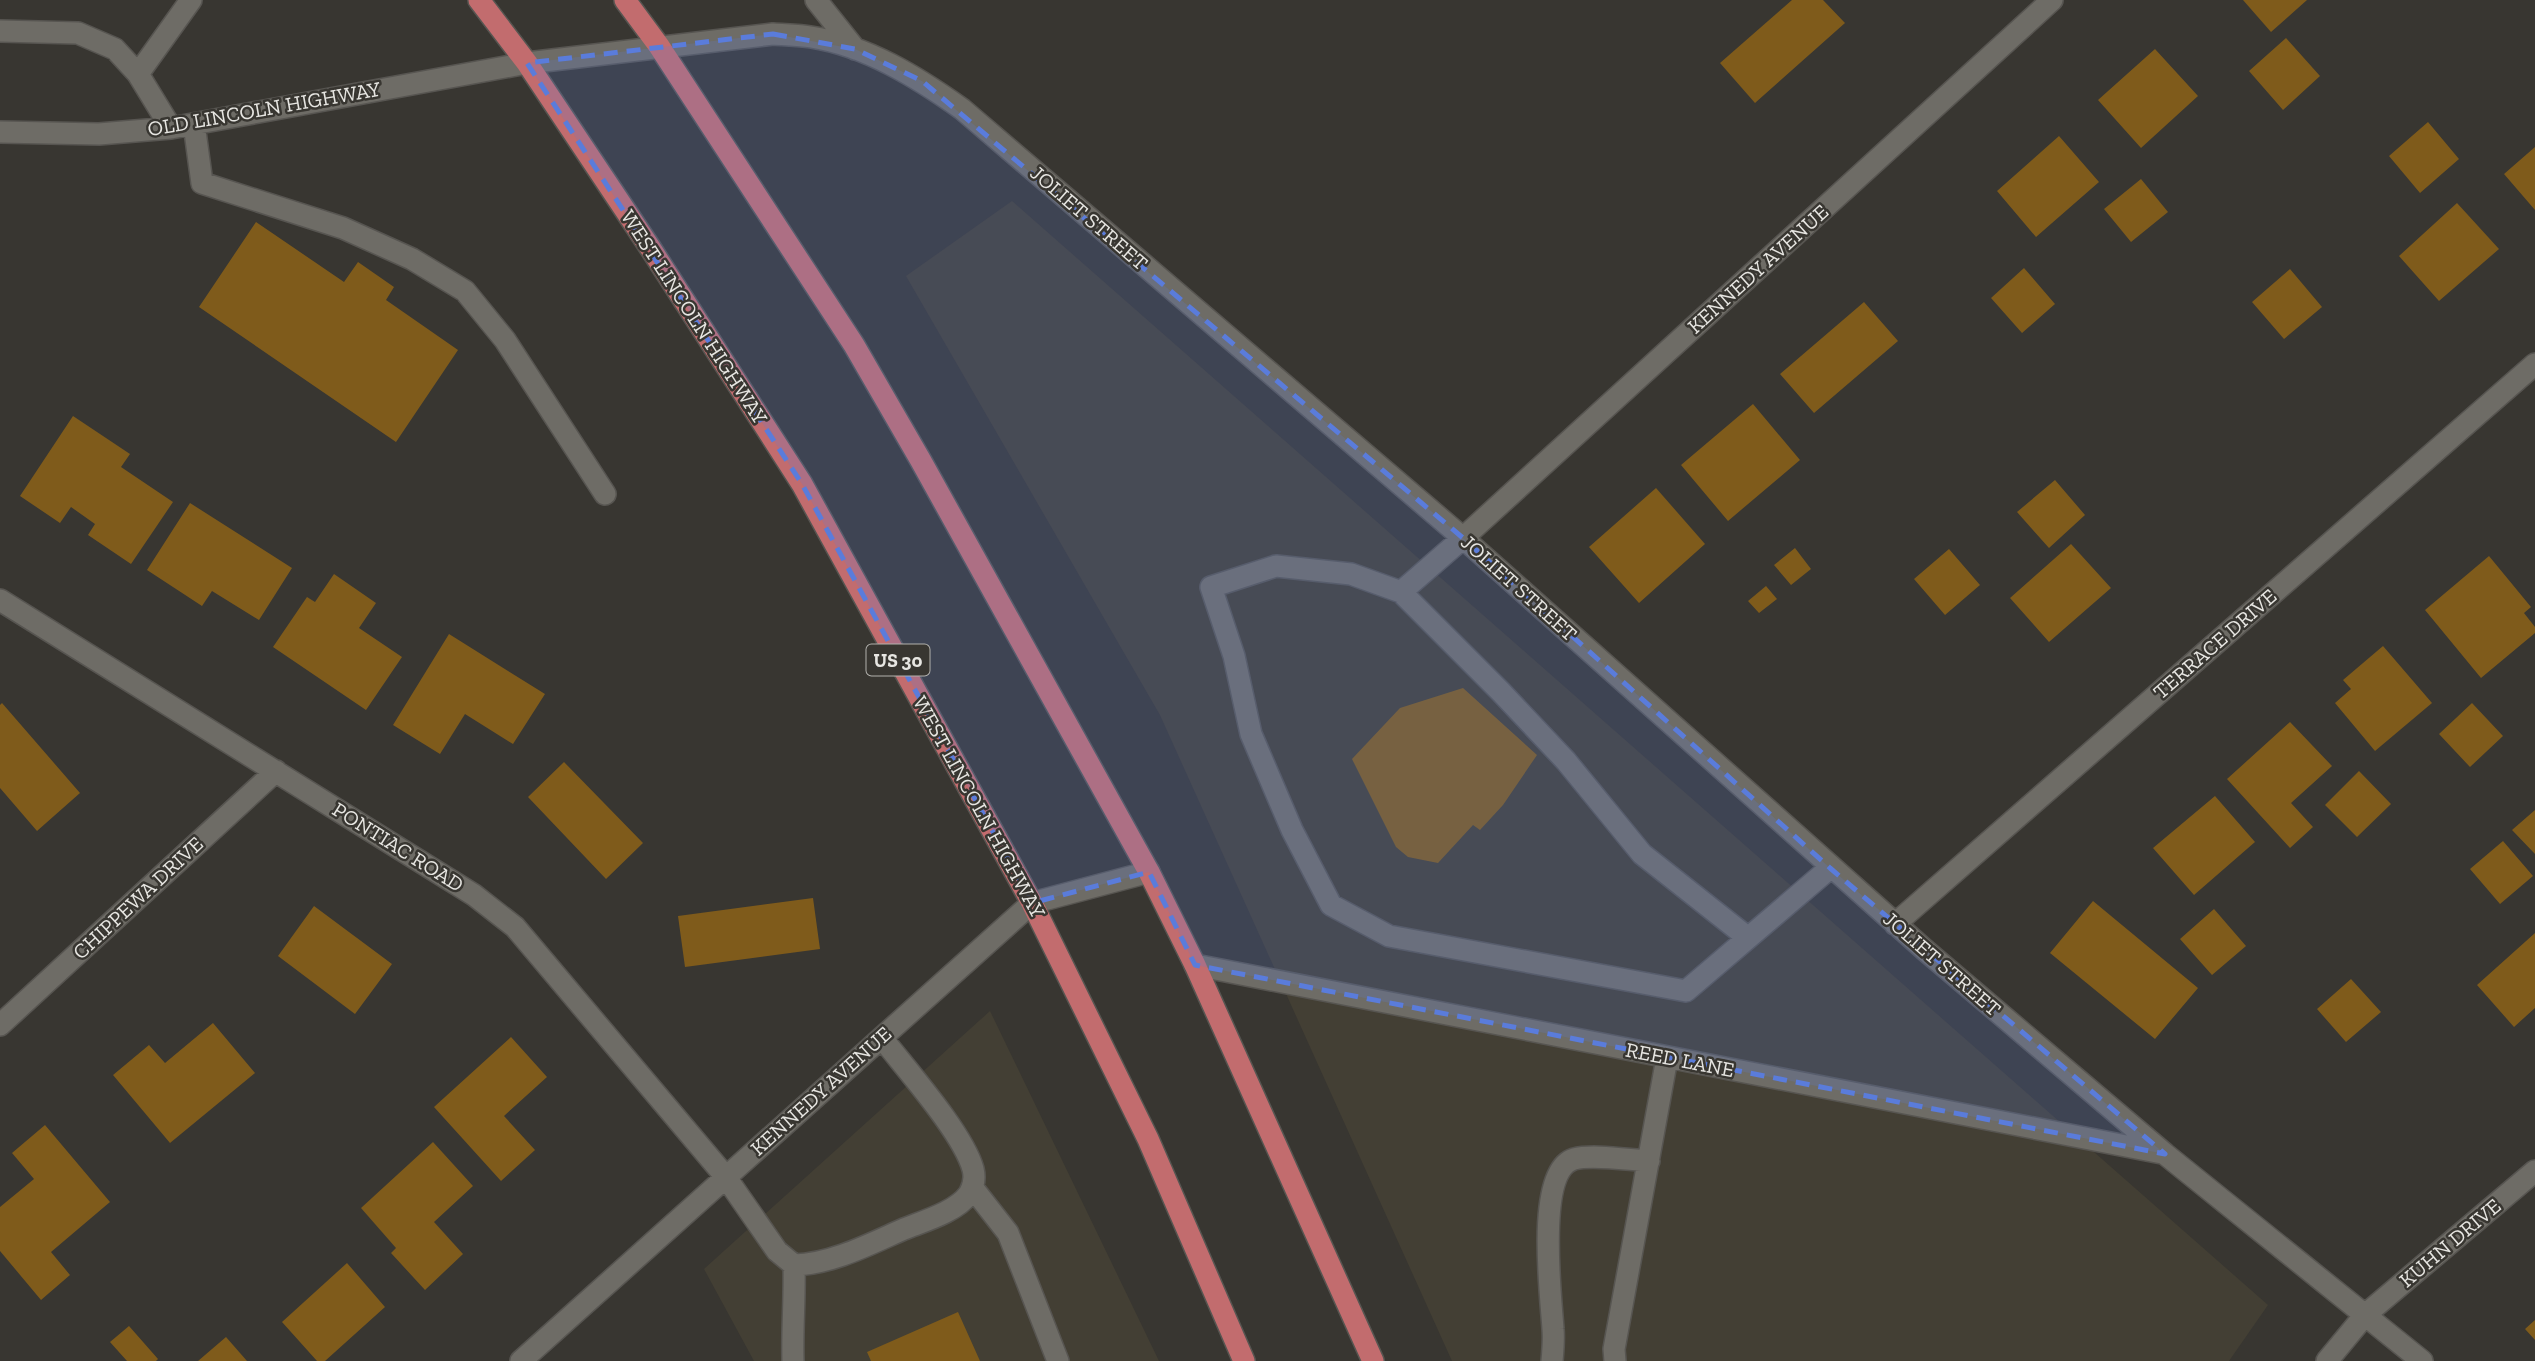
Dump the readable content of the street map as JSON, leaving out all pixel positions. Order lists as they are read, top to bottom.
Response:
{
  "streets": {
    "main road": ["WEST LINCOLN HIGHWAY", "US 30"],
    "street": [
      "OLD LINCOLN HIGHWAY",
      "JOLIET STREET",
      "KENNEDY AVENUE",
      "TERRACE DRIVE",
      "PONTIAC ROAD",
      "CHIPPEWA DRIVE",
      "REED LANE",
      "KUHN DRIVE"
    ]
  },
  "crossings": [
    ["OLD LINCOLN HIGHWAY", "JOLIET STREET"],
    ["OLD LINCOLN HIGHWAY", "WEST LINCOLN HIGHWAY"],
    ["JOLIET STREET", "KENNEDY AVENUE"],
    ["JOLIET STREET", "WEST LINCOLN HIGHWAY"],
    ["JOLIET STREET", "TERRACE DRIVE"],
    ["JOLIET STREET", "REED LANE"],
    ["JOLIET STREET", "KUHN DRIVE"],
    ["KENNEDY AVENUE", "WEST LINCOLN HIGHWAY"],
    ["KENNEDY AVENUE", "PONTIAC ROAD"],
    ["PONTIAC ROAD", "CHIPPEWA DRIVE"]
  ]
}
